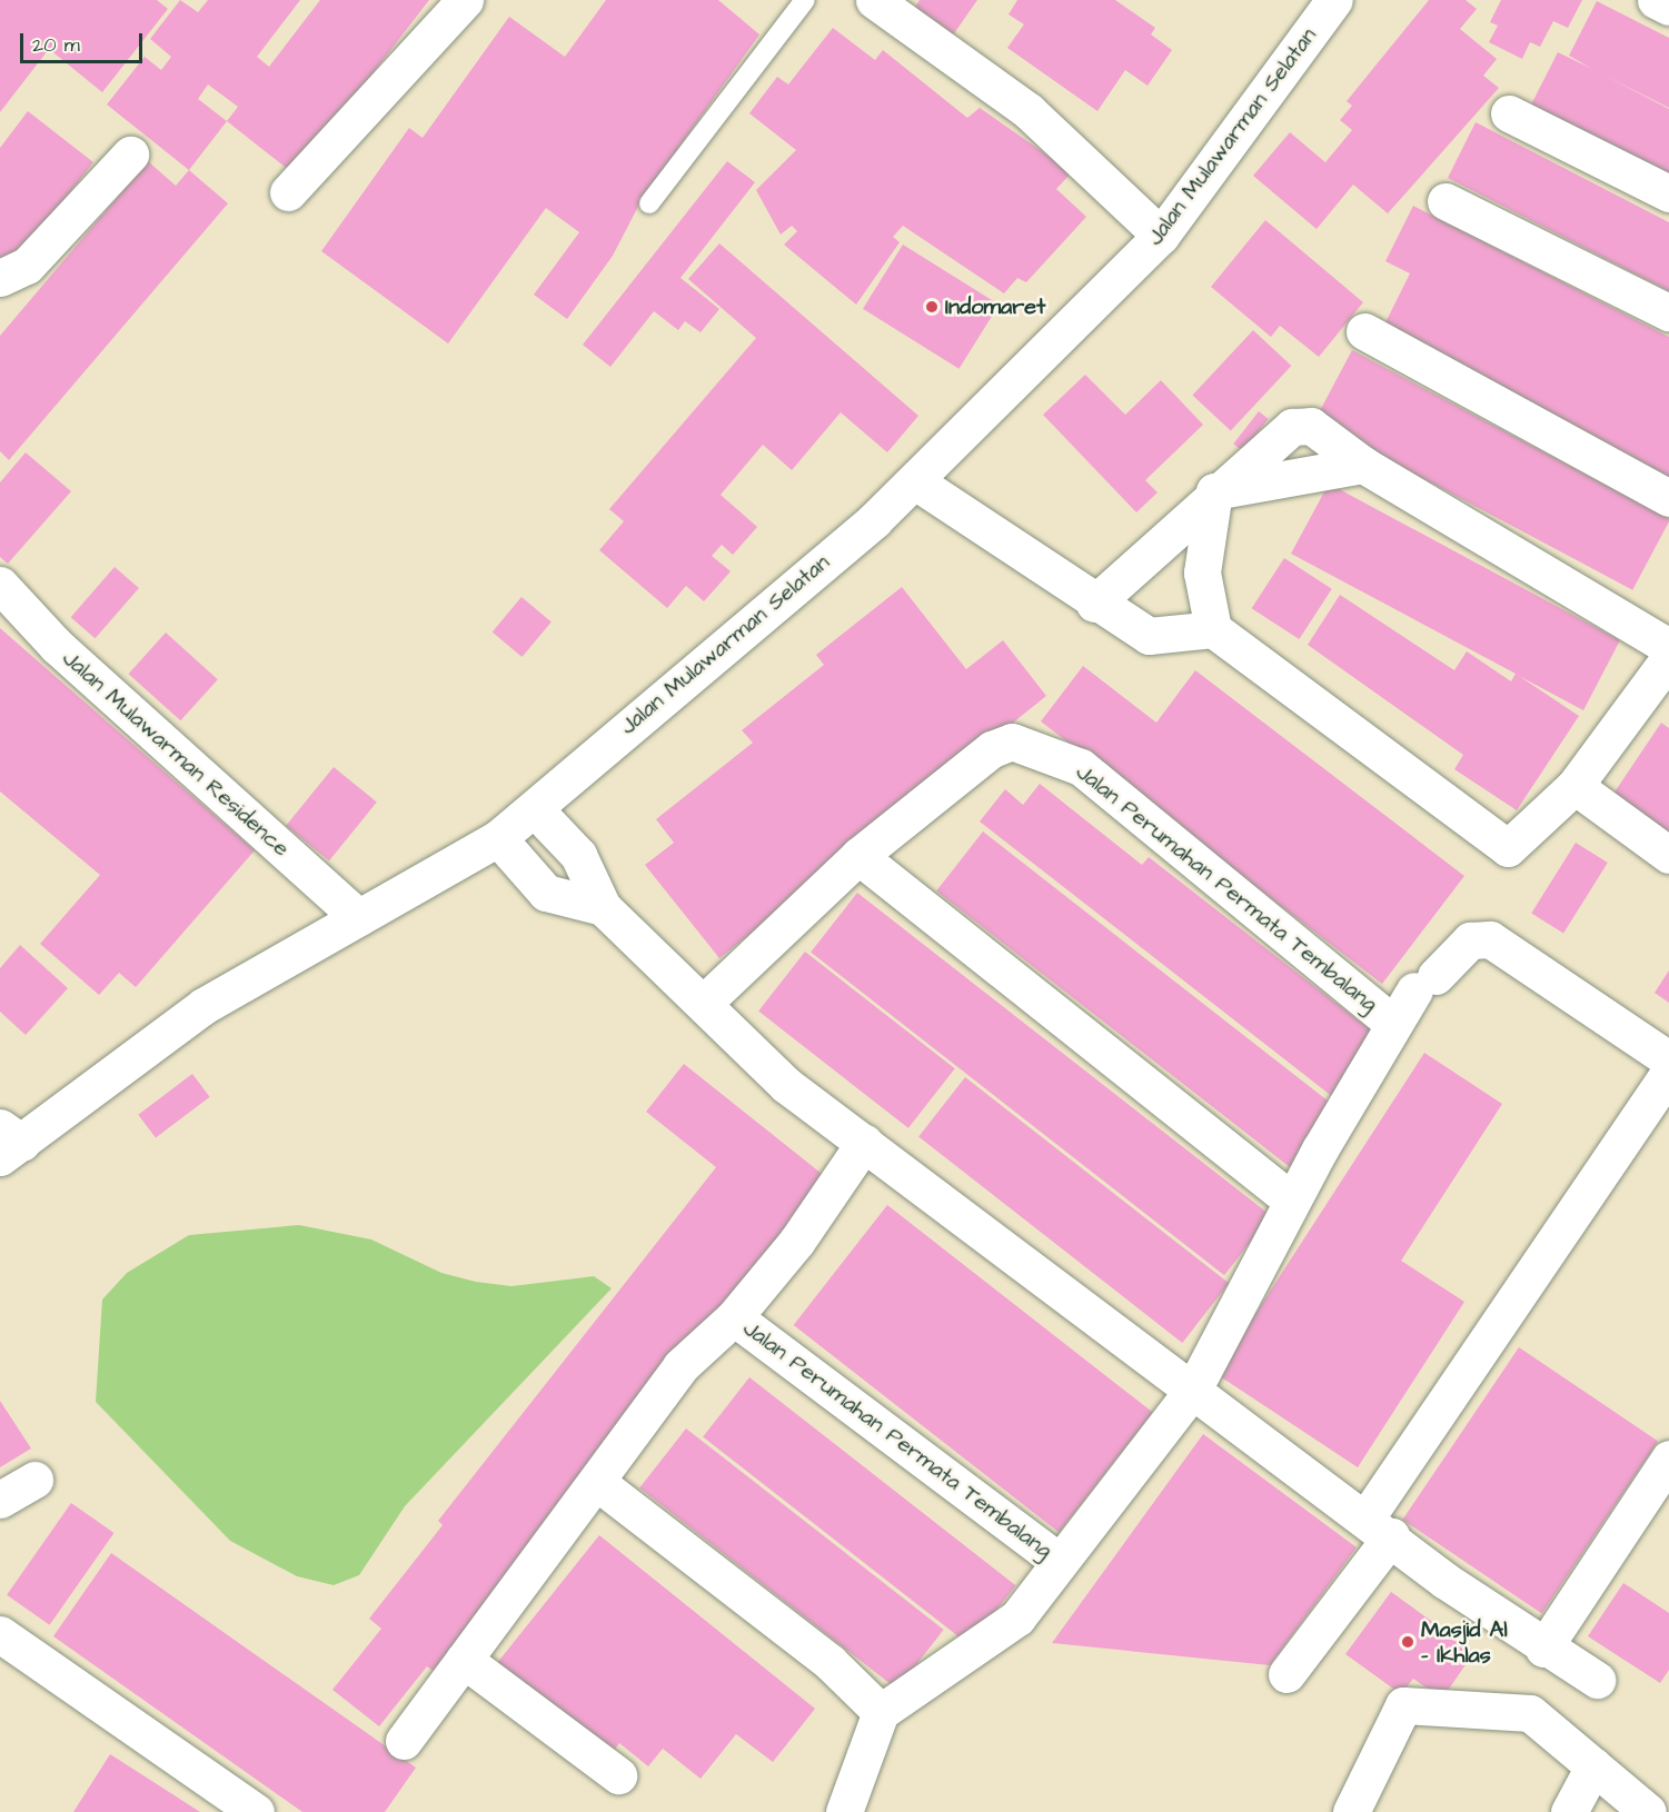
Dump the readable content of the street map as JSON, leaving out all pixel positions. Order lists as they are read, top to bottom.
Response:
{
  "streets": {
    "street": ["Jalan Mulawarman Selatan", "Jalan Mulawarman Residence", "Jalan Perumahan Permata Tembalang"]
  },
  "crossings": [
    ["Jalan Mulawarman Selatan", "Jalan Mulawarman Residence"]
  ],
  "places": ["Indomaret", "Masjid Al - Ikhlas"],
  "scale_bar": "20 m"
}
